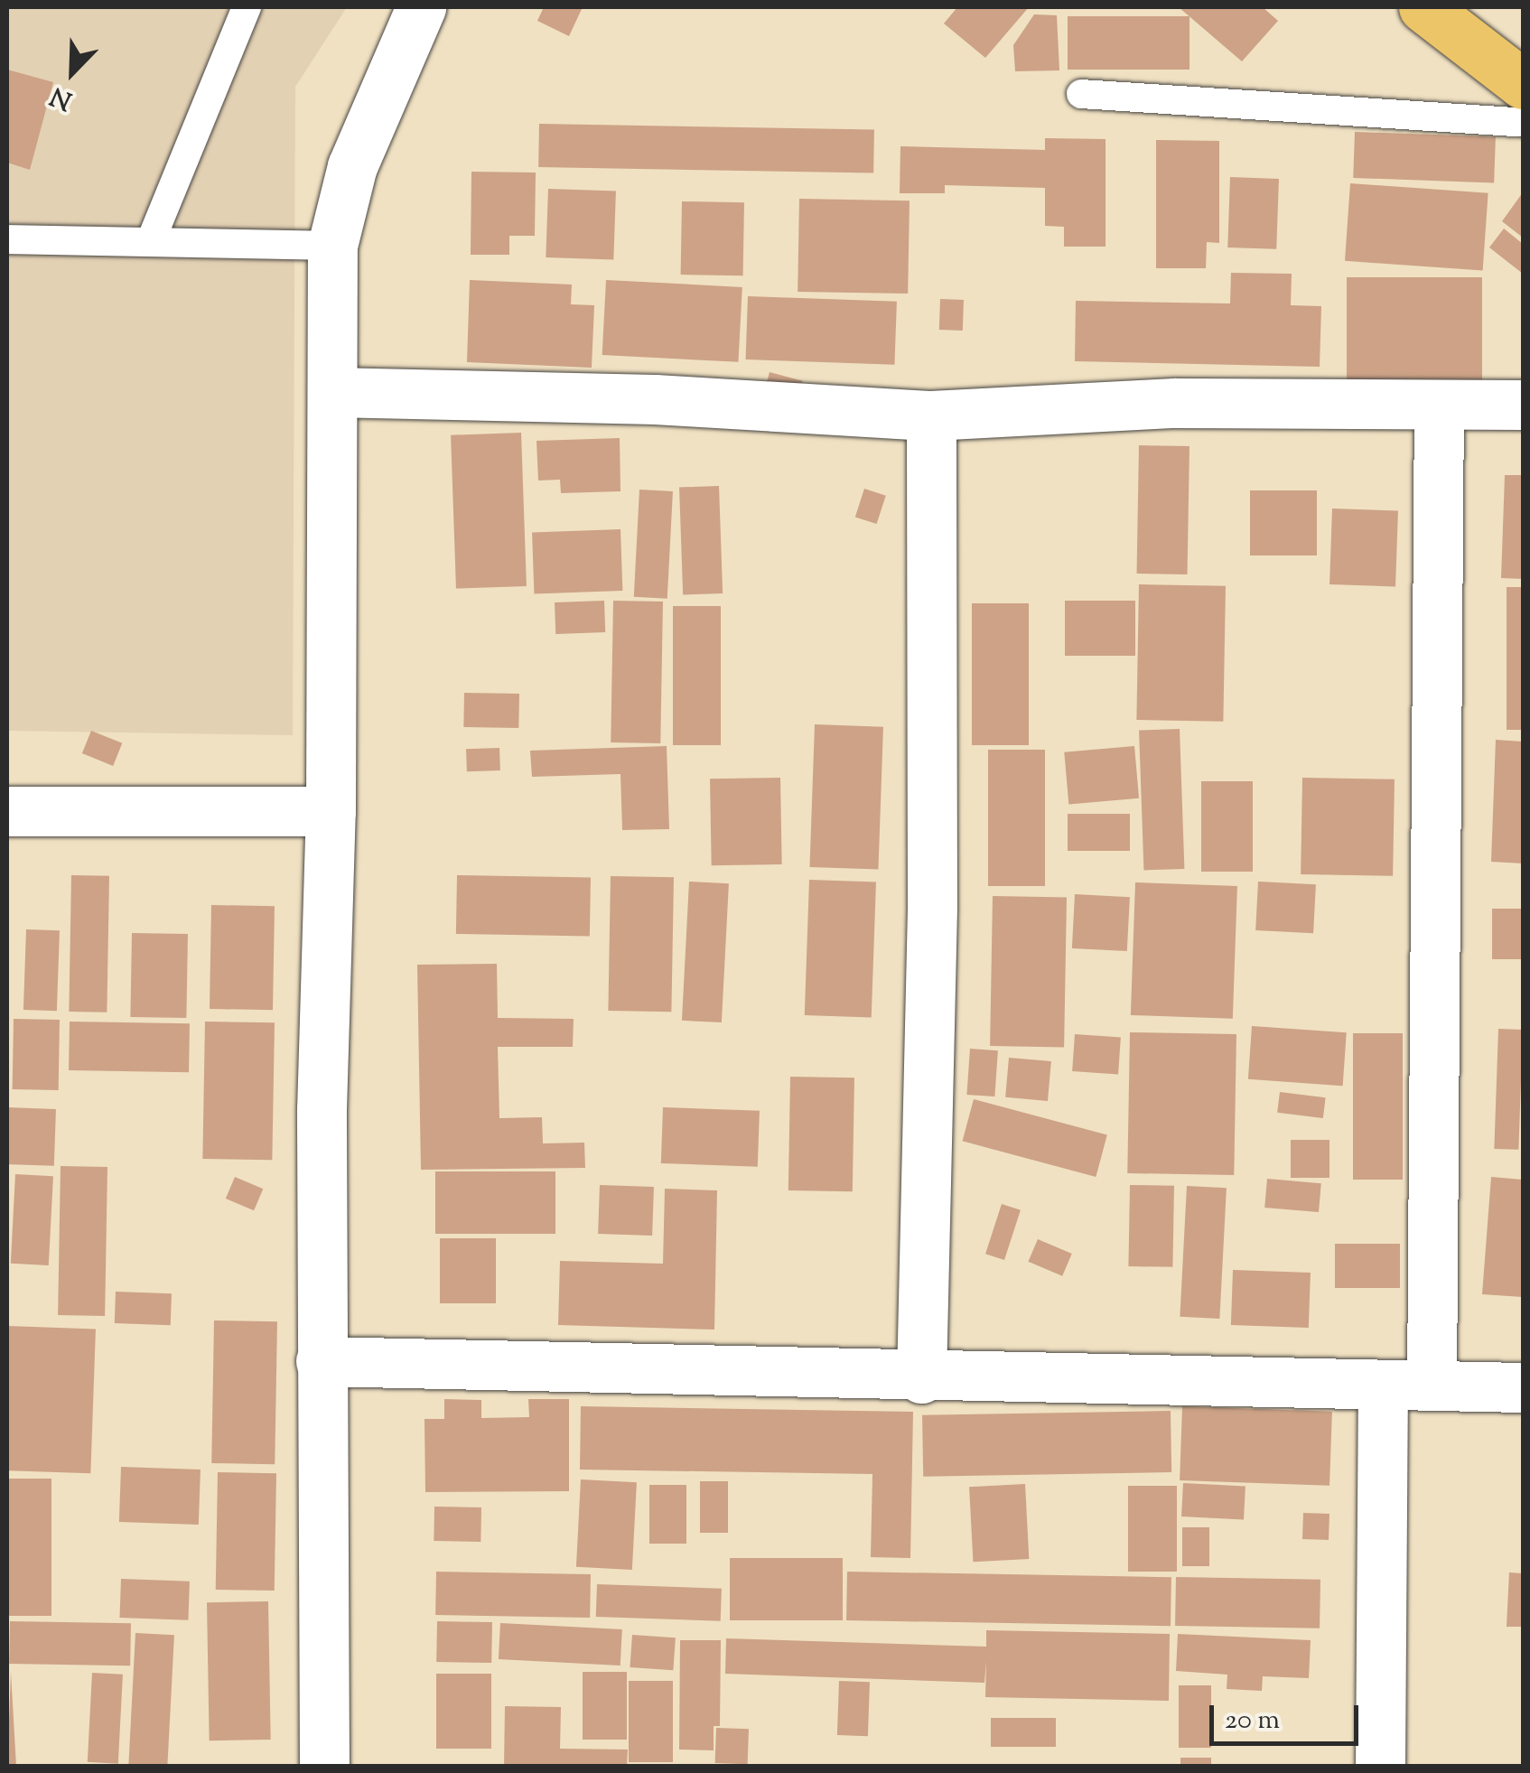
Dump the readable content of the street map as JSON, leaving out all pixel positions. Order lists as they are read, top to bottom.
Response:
{
  "scale_bar": "20 m",
  "north": "bottom left"
}
